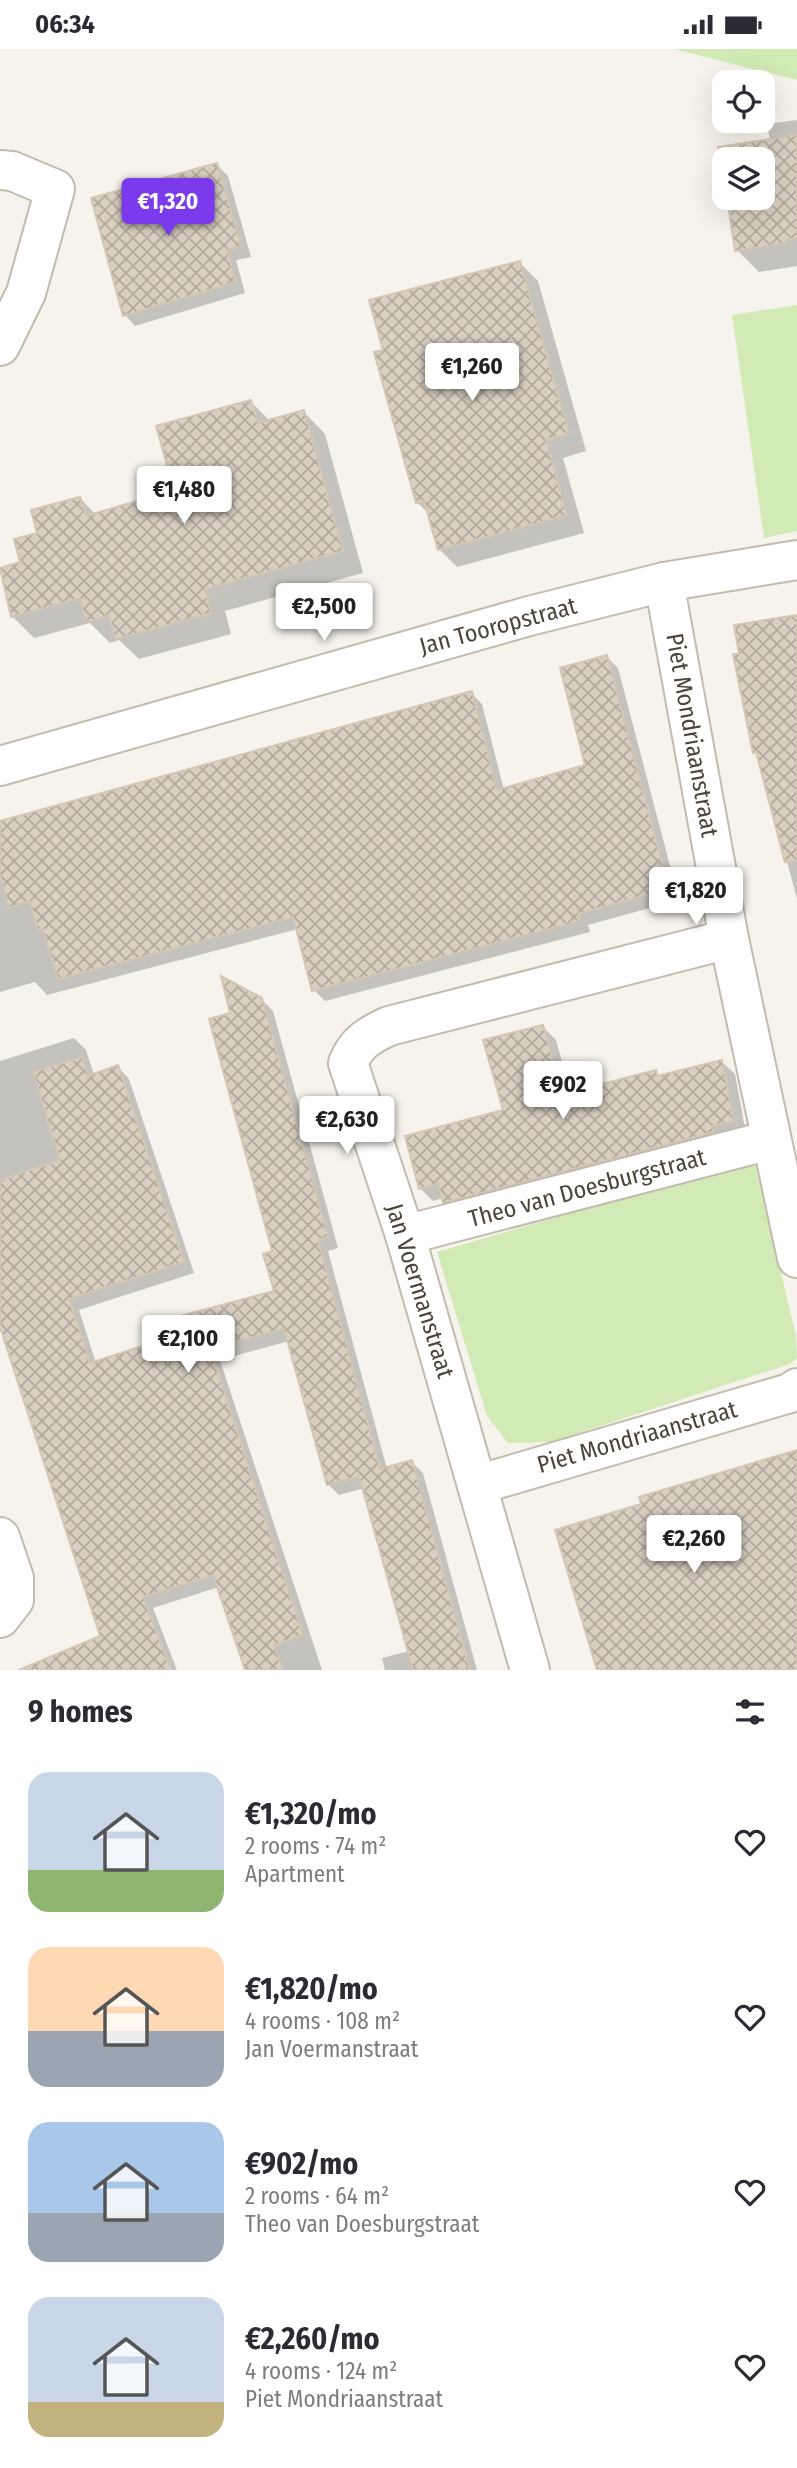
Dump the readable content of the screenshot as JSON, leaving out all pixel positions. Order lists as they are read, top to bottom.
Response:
{
  "streets": {
    "street": [
      "Jan Tooropstraat",
      "Piet Mondriaanstraat",
      "Theo van Doesburgstraat",
      "Jan Voermanstraat"
    ]
  },
  "crossings": [
    ["Jan Tooropstraat", "Piet Mondriaanstraat"],
    ["Piet Mondriaanstraat", "Theo van Doesburgstraat"],
    ["Piet Mondriaanstraat", "Jan Voermanstraat"],
    ["Theo van Doesburgstraat", "Jan Voermanstraat"]
  ],
  "page": {
    "status": "06:34",
    "price": [
      "€1,320",
      "€1,260",
      "€1,480",
      "€2,500",
      "€1,820",
      "€902",
      "€2,630",
      "€2,100",
      "€2,260"
    ],
    "heading": "9 homes",
    "list": [
      {
        "name": "€1,320/mo",
        "note": "2 rooms · 74 m² · Apartment"
      },
      {
        "name": "€1,820/mo",
        "note": "4 rooms · 108 m² · Jan Voermanstraat"
      },
      {
        "name": "€902/mo",
        "note": "2 rooms · 64 m² · Theo van Doesburgstraat"
      },
      {
        "name": "€2,260/mo",
        "note": "4 rooms · 124 m² · Piet Mondriaanstraat"
      }
    ]
  }
}
